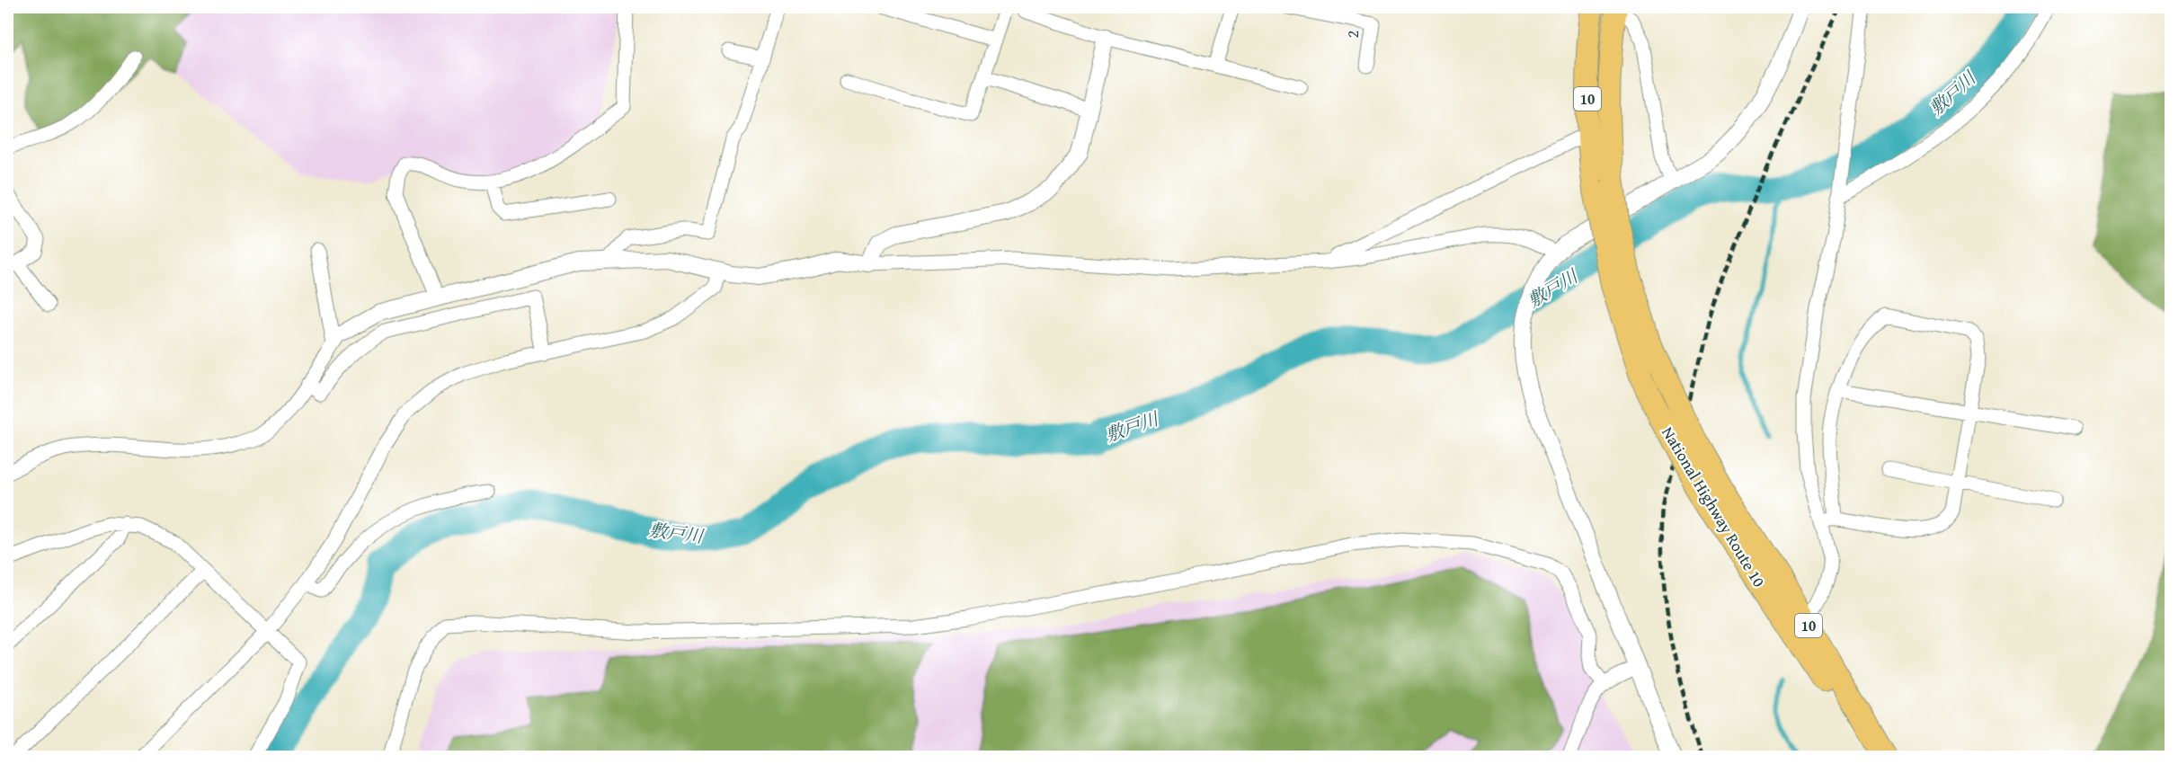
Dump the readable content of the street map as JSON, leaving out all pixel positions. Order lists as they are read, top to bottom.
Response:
{
  "streets": {
    "highway": ["10", "National Highway Route 10"],
    "street": ["2"]
  },
  "water": ["敷戸川"]
}
